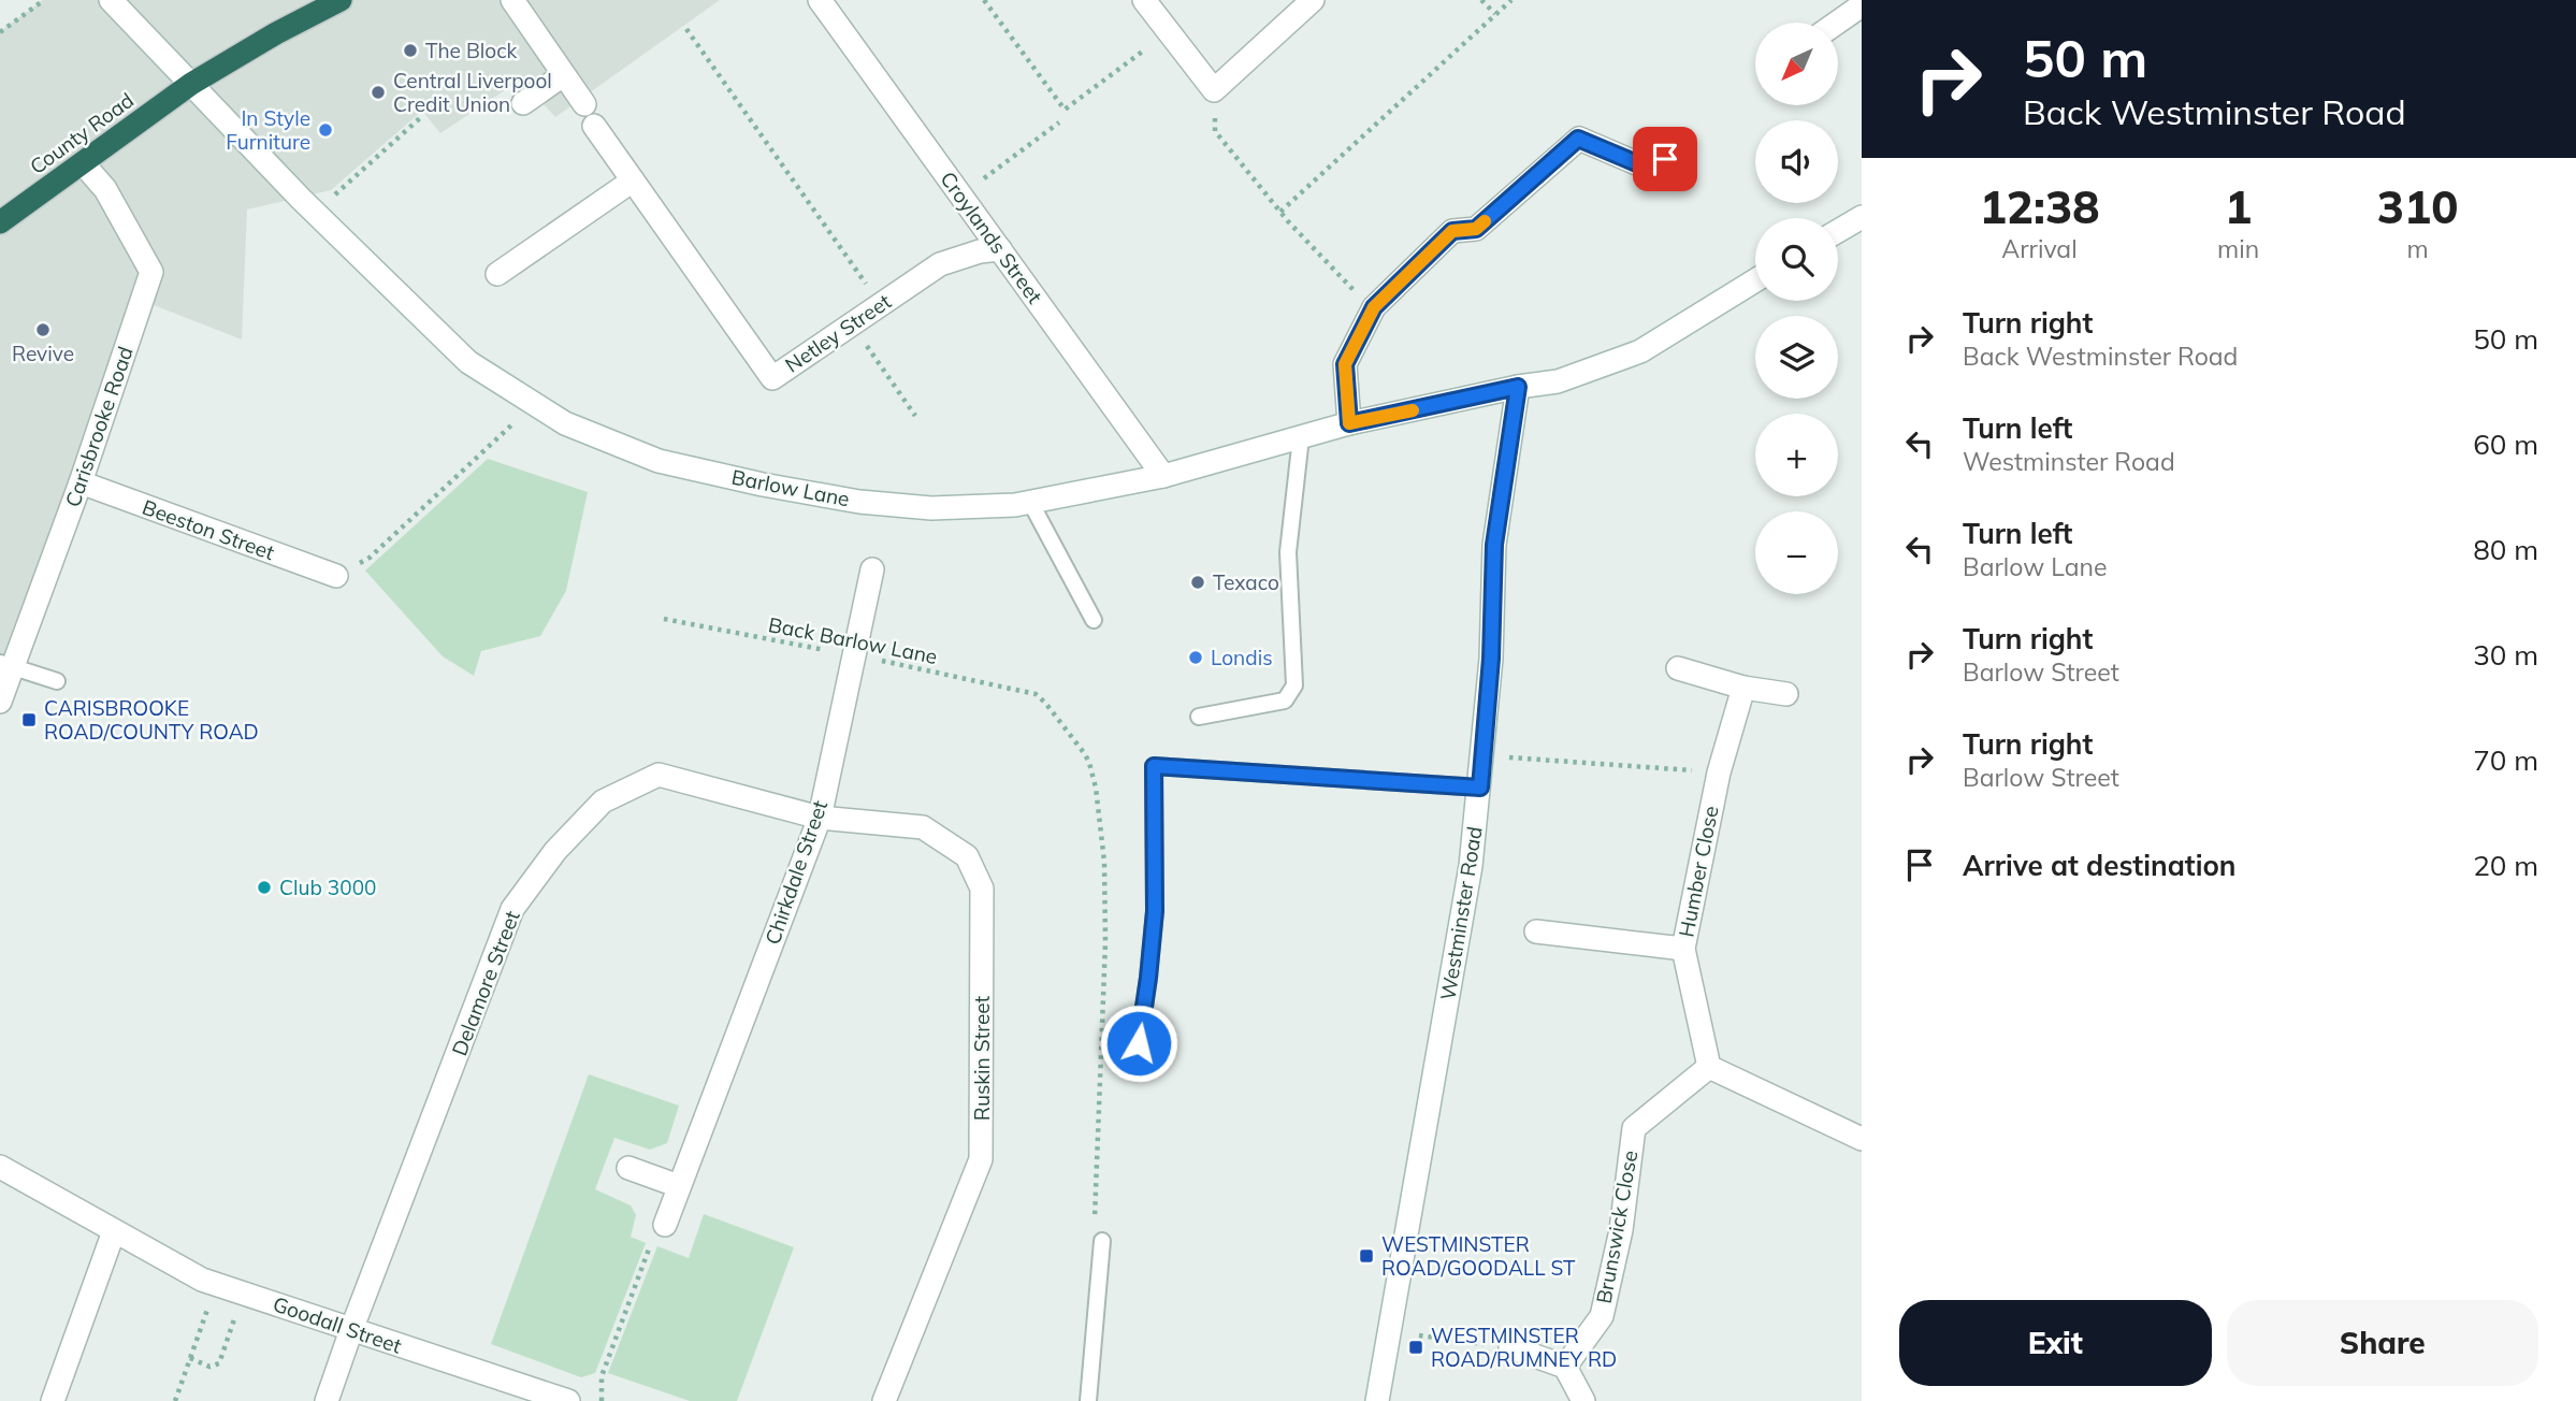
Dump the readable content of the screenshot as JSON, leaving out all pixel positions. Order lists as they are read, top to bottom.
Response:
{
  "streets": {
    "highway": ["County Road"],
    "street": [
      "Croylands Street",
      "Netley Street",
      "Carisbrooke Road",
      "Barlow Lane",
      "Beeston Street",
      "Humber Close",
      "Chirkdale Street",
      "Westminster Road",
      "Delamore Street",
      "Ruskin Street",
      "Brunswick Close",
      "Goodall Street"
    ],
    "path": ["Back Barlow Lane"]
  },
  "crossings": [
    ["County Road", "Carisbrooke Road"],
    ["County Road", "Barlow Lane"],
    ["Croylands Street", "Netley Street"],
    ["Croylands Street", "Barlow Lane"],
    ["Carisbrooke Road", "Beeston Street"],
    ["Barlow Lane", "Westminster Road"],
    ["Back Barlow Lane", "Chirkdale Street"],
    ["Humber Close", "Brunswick Close"],
    ["Chirkdale Street", "Delamore Street"],
    ["Chirkdale Street", "Ruskin Street"],
    ["Delamore Street", "Ruskin Street"],
    ["Delamore Street", "Goodall Street"]
  ],
  "places": {
    "other": [
      "The Block",
      "Central Liverpool Credit Union",
      "In Style Furniture",
      "Revive",
      "Texaco",
      "Londis",
      "Club 3000"
    ],
    "transit": ["CARISBROOKE ROAD/COUNTY ROAD", "WESTMINSTER ROAD/GOODALL ST", "WESTMINSTER ROAD/RUMNEY RD"]
  },
  "north": "bottom left",
  "page": {
    "turn": ["50 m", "Back Westminster Road"],
    "map_buttons": ["+", "−"],
    "eta": [
      "12:38",
      "Arrival",
      "1",
      "min",
      "310",
      "m"
    ],
    "list": [
      {
        "name": "Turn right",
        "note": "Back Westminster Road",
        "value": "50 m"
      },
      {
        "name": "Turn left",
        "note": "Westminster Road",
        "value": "60 m"
      },
      {
        "name": "Turn left",
        "note": "Barlow Lane",
        "value": "80 m"
      },
      {
        "name": "Turn right",
        "note": "Barlow Street",
        "value": "30 m"
      },
      {
        "name": "Turn right",
        "note": "Barlow Street",
        "value": "70 m"
      },
      {
        "name": "Arrive at destination",
        "value": "20 m"
      }
    ],
    "buttons": ["Exit", "Share"]
  }
}
